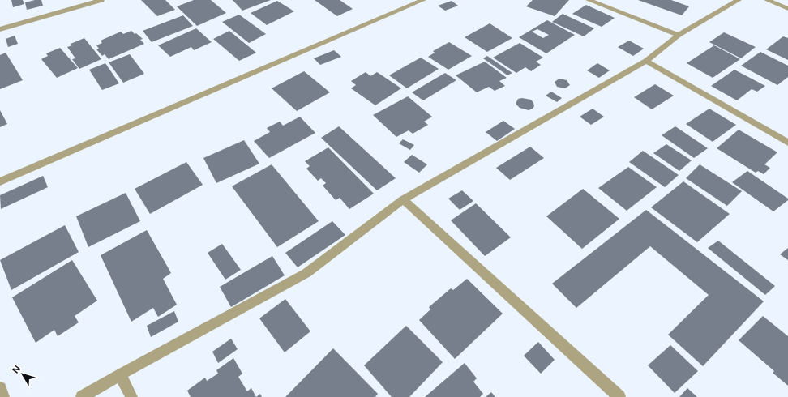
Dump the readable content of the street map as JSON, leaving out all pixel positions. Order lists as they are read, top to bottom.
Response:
{
  "north": "top left"
}
